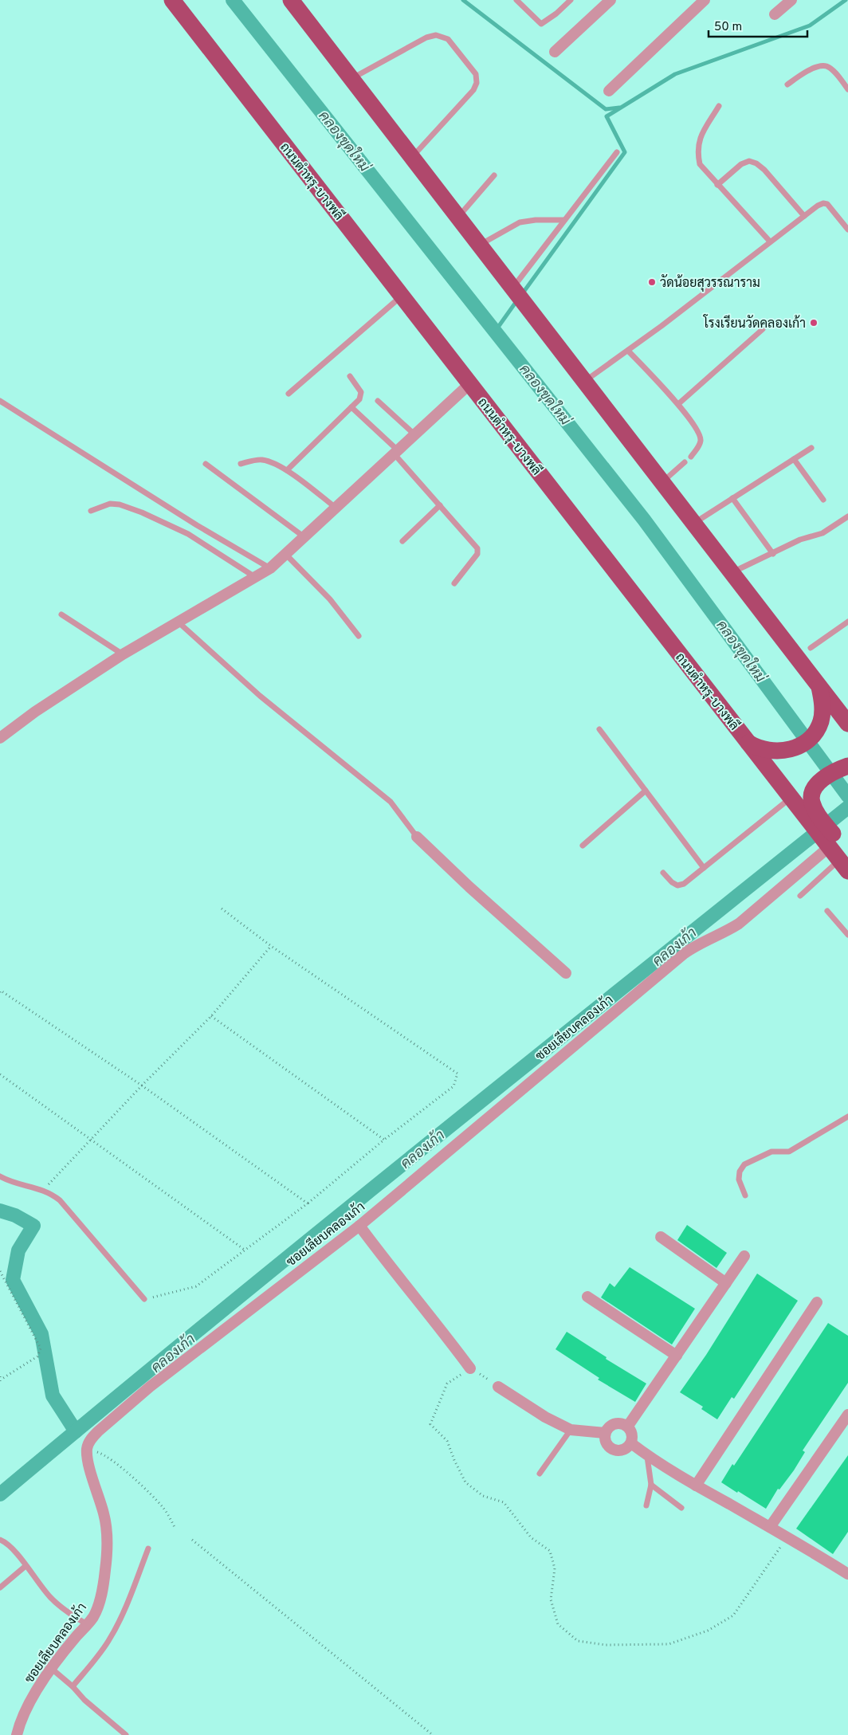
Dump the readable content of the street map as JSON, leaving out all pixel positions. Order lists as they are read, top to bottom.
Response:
{
  "streets": {
    "main road": ["ถนนตำหรุ-บางพลี"],
    "street": ["ซอยเลียบคลองเก้า"]
  },
  "crossings": [
    ["ถนนตำหรุ-บางพลี", "ซอยเลียบคลองเก้า"]
  ],
  "water": ["คลองขุดใหม่", "คลองเก้า"],
  "places": ["วัดน้อยสุวรรณาราม", "โรงเรียนวัดคลองเก้า"],
  "scale_bar": "50 m"
}
